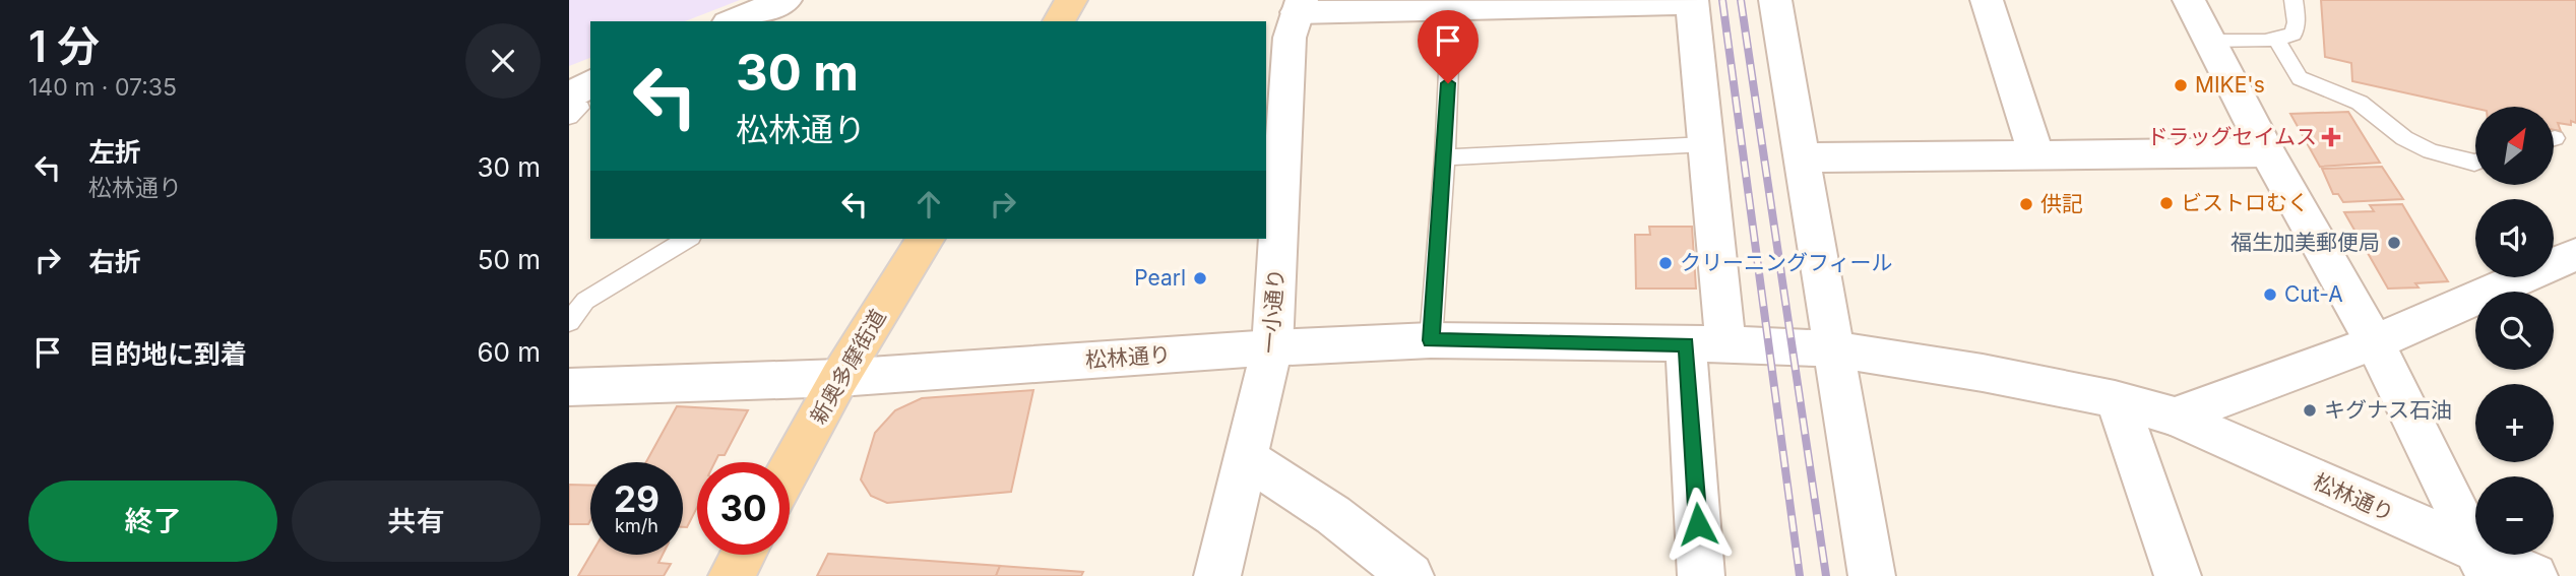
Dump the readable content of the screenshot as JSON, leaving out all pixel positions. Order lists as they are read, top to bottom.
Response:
{
  "streets": {
    "main road": ["新奥多摩街道"],
    "street": ["一小通り", "松林通り"]
  },
  "crossings": [
    ["一小通り", "松林通り"],
    ["松林通り", "新奥多摩街道"]
  ],
  "places": {
    "other": [
      "MIKE's",
      "ビストロむく",
      "供記",
      "福生加美郵便局",
      "クリーニングフィール",
      "Pearl",
      "Cut-A",
      "キグナス石油"
    ],
    "health": ["ドラッグセイムス"]
  },
  "north": "top right",
  "page": {
    "heading": ["1 分", "140 m · 07:35"],
    "turn": ["30 m", "松林通り"],
    "map_buttons": ["+", "−"],
    "list": [
      {
        "name": "左折",
        "note": "松林通り",
        "value": "30 m"
      },
      {
        "name": "右折",
        "value": "50 m"
      },
      {
        "name": "目的地に到着",
        "value": "60 m"
      }
    ],
    "speed": "29 km/h",
    "limit": "30",
    "buttons": ["終了", "共有"]
  }
}
